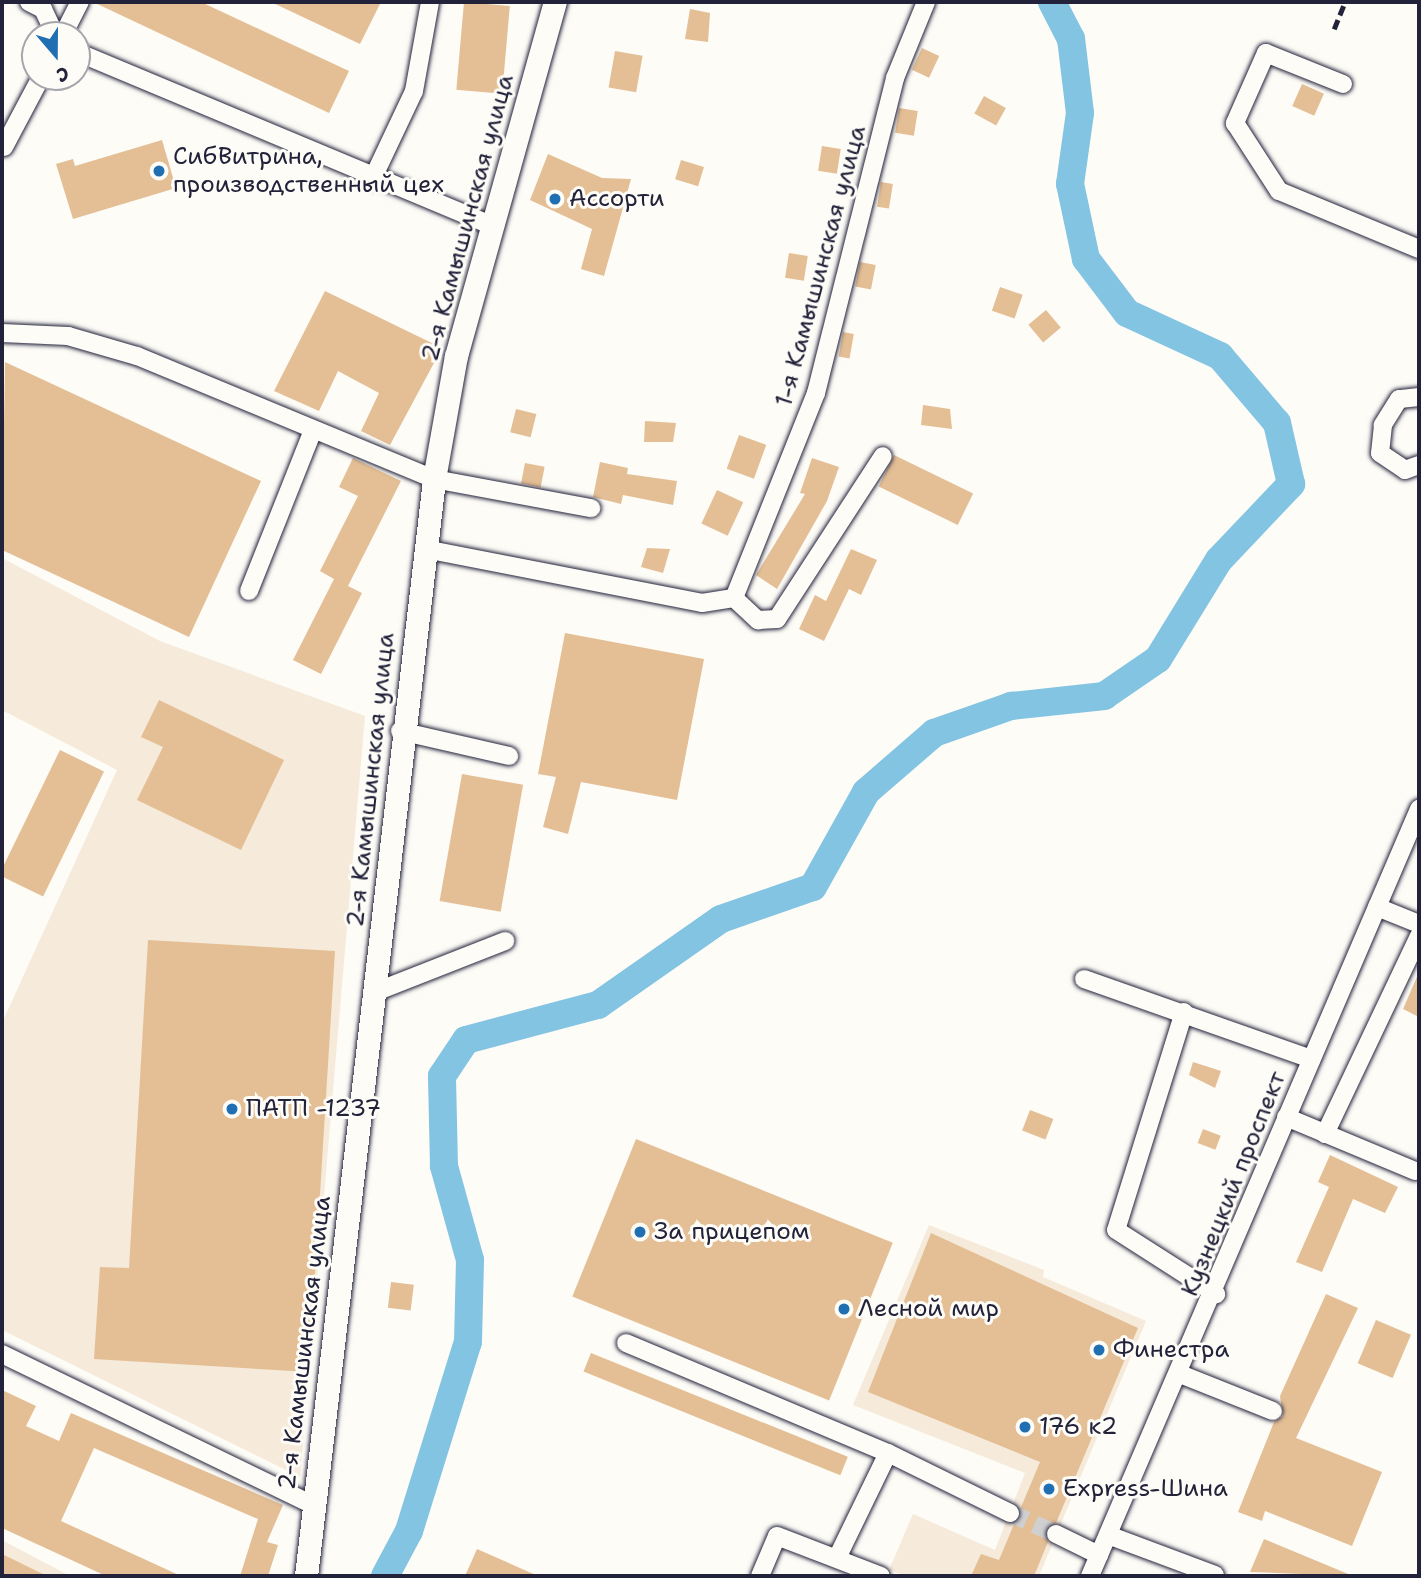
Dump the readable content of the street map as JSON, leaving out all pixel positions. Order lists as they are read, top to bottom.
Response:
{
  "streets": {
    "main road": ["2-я Камышинская улица"],
    "street": ["1-я Камышинская улица", "Кузнецкий проспект"]
  },
  "places": [
    "СибВитрина, производственный цех",
    "Ассорти",
    "ПАТП -1237",
    "За прицепом",
    "Лесной мир",
    "Финестра",
    "176 к2",
    "Express-Шина"
  ],
  "north": "bottom"
}
